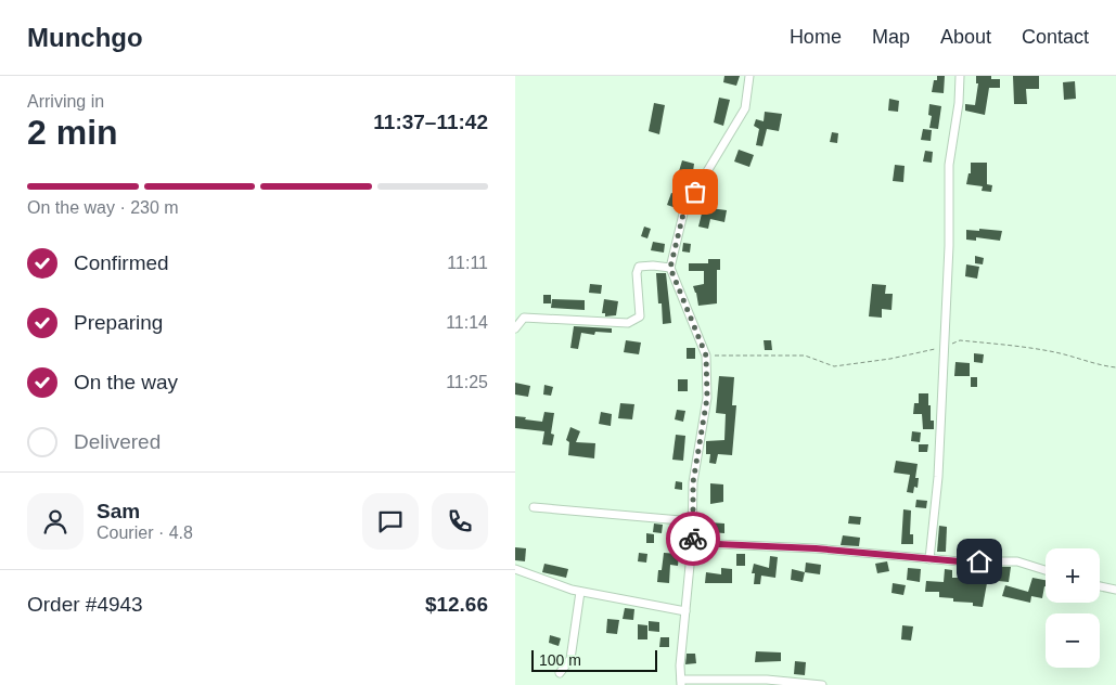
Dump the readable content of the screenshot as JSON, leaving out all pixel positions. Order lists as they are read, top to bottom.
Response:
{
  "scale_bar": "100 m",
  "page": {
    "header": "Munchgo",
    "nav": [
      "Home",
      "Map",
      "About",
      "Contact"
    ],
    "heading": ["2 min", "Arriving in", "11:37–11:42"],
    "panel": [
      "Sam",
      "Courier · 4.8",
      "Order #4943",
      "$12.66"
    ],
    "bar": "On the way · 230 m",
    "list": [
      ["Confirmed", "11:11"],
      ["Preparing", "11:14"],
      ["On the way", "11:25"],
      "Delivered"
    ],
    "map_buttons": ["+", "−"],
    "scale": "100 m"
  }
}
